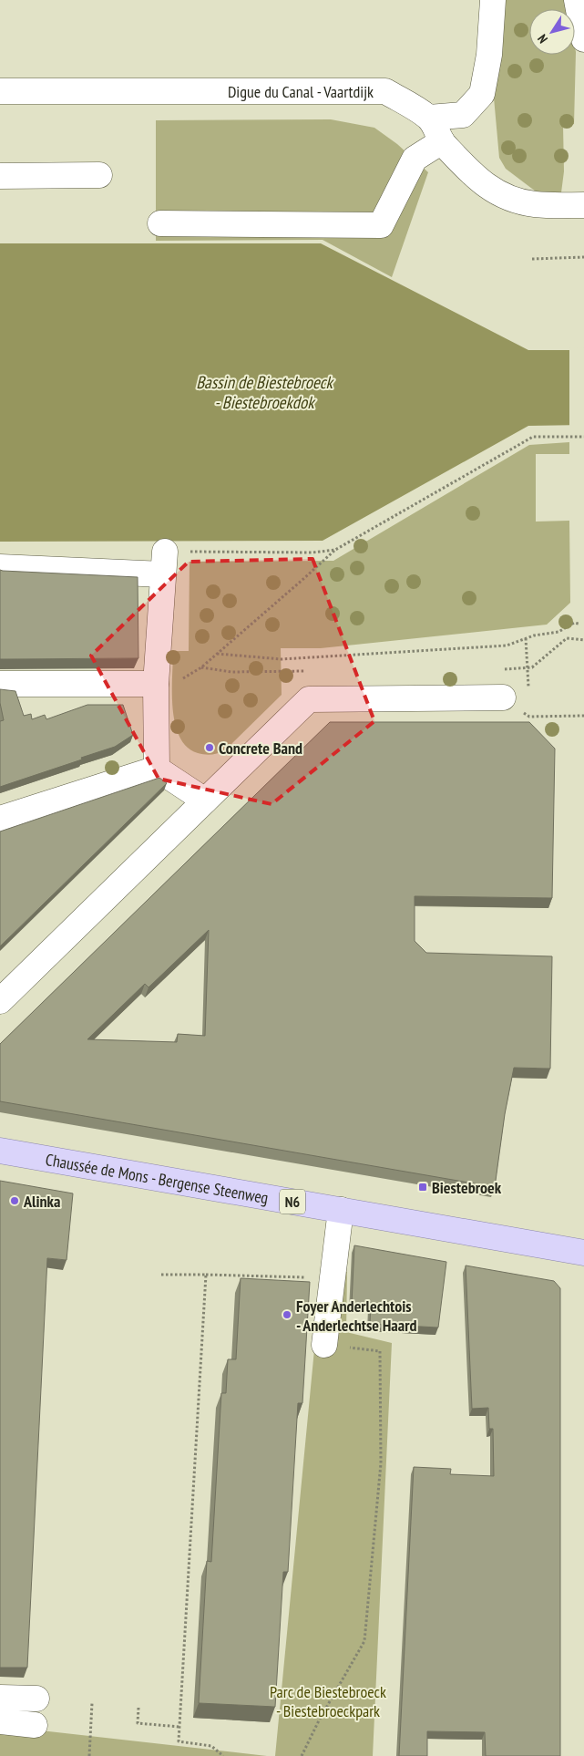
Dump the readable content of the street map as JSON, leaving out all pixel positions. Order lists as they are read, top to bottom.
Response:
{
  "streets": {
    "main road": ["Chaussée de Mons - Bergense Steenweg", "N6"],
    "street": ["Digue du Canal - Vaartdijk"]
  },
  "water": ["Bassin de Biestebroeck - Biestebroekdok"],
  "parks": ["Parc de Biestebroeck - Biestebroeckpark"],
  "places": {
    "other": ["Concrete Band", "Alinka", "Foyer Anderlechtois - Anderlechtse Haard"],
    "transit": ["Biestebroek"]
  },
  "north": "bottom left"
}
